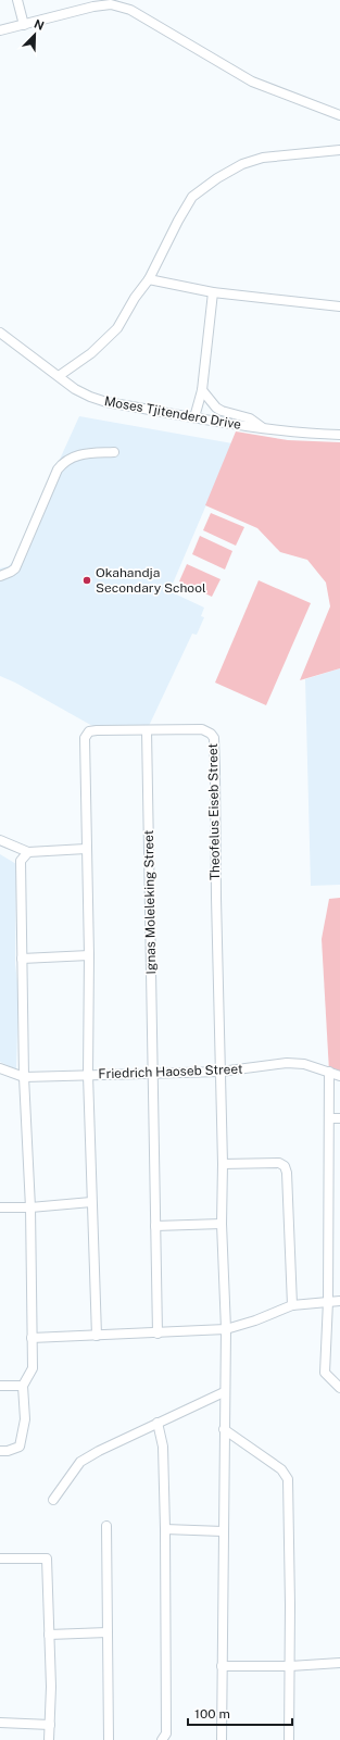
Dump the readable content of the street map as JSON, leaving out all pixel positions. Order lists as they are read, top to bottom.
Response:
{
  "streets": {
    "street": [
      "Moses Tjitendero Drive",
      "Theofelus Eiseb Street",
      "Ignas Moleleking Street",
      "Friedrich Haoseb Street"
    ]
  },
  "crossings": [
    ["Theofelus Eiseb Street", "Ignas Moleleking Street"],
    ["Theofelus Eiseb Street", "Friedrich Haoseb Street"],
    ["Ignas Moleleking Street", "Friedrich Haoseb Street"]
  ],
  "places": ["Okahandja Secondary School"],
  "scale_bar": "100 m",
  "north": "top right"
}
